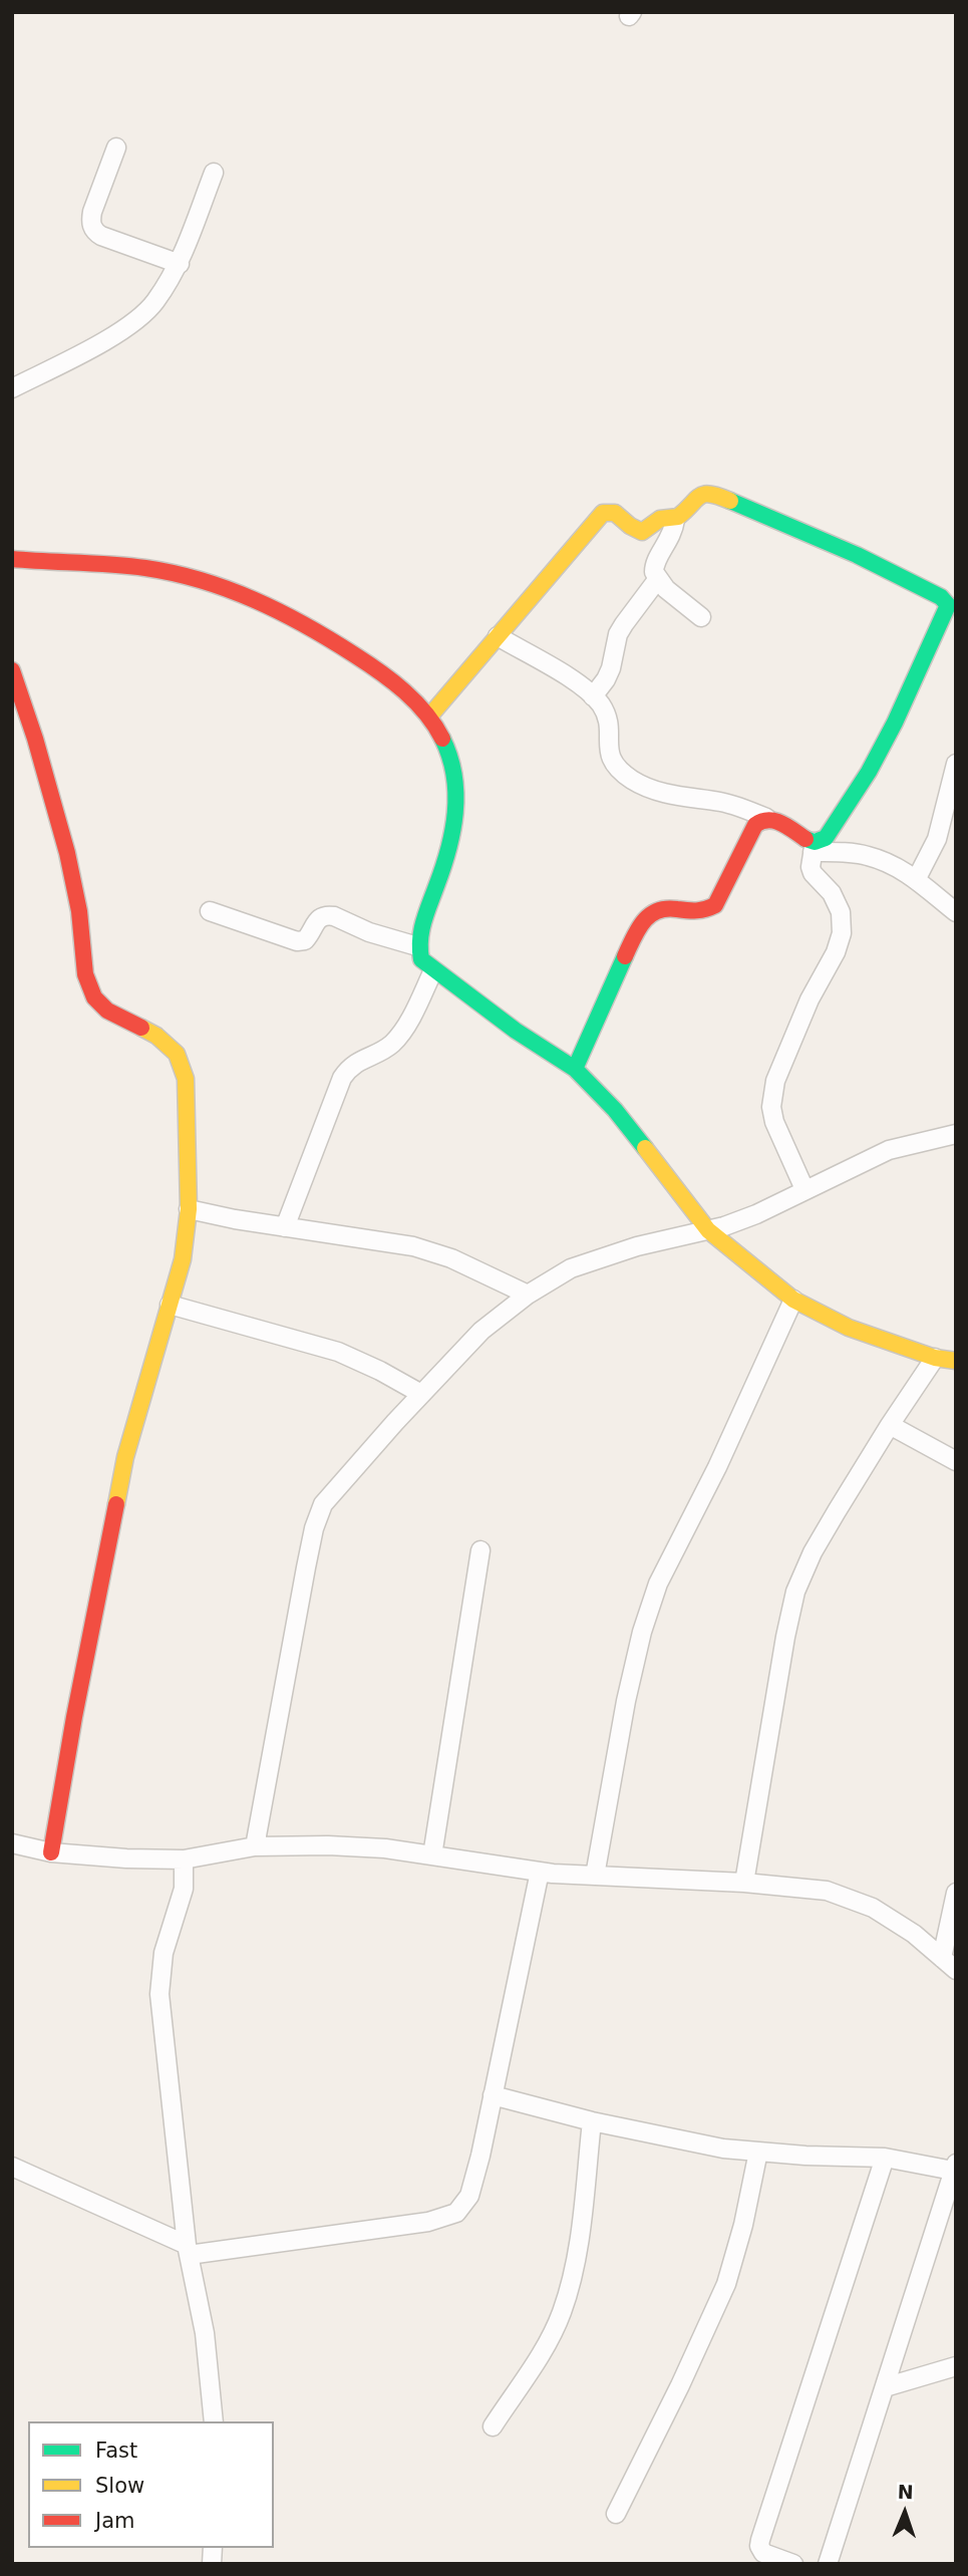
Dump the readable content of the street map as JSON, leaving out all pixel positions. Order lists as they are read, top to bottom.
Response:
{
  "legend": ["Fast", "Slow", "Jam"],
  "north": "top"
}
